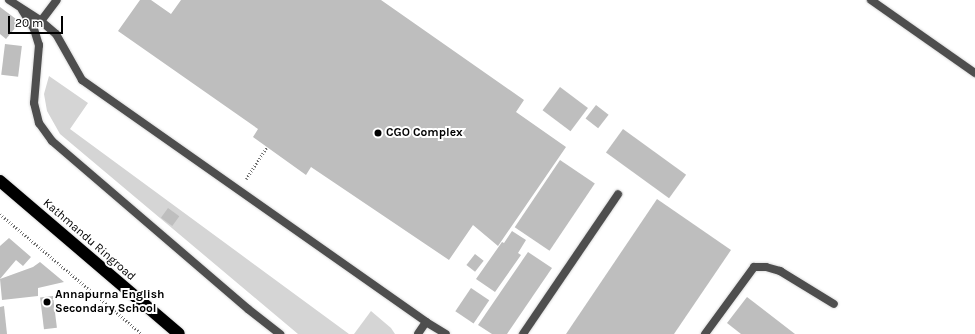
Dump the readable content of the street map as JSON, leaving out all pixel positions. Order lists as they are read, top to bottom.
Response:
{
  "streets": {
    "highway": ["Kathmandu Ringroad"]
  },
  "places": ["CGO Complex", "Annapurna English Secondary School"],
  "scale_bar": "20 m"
}
